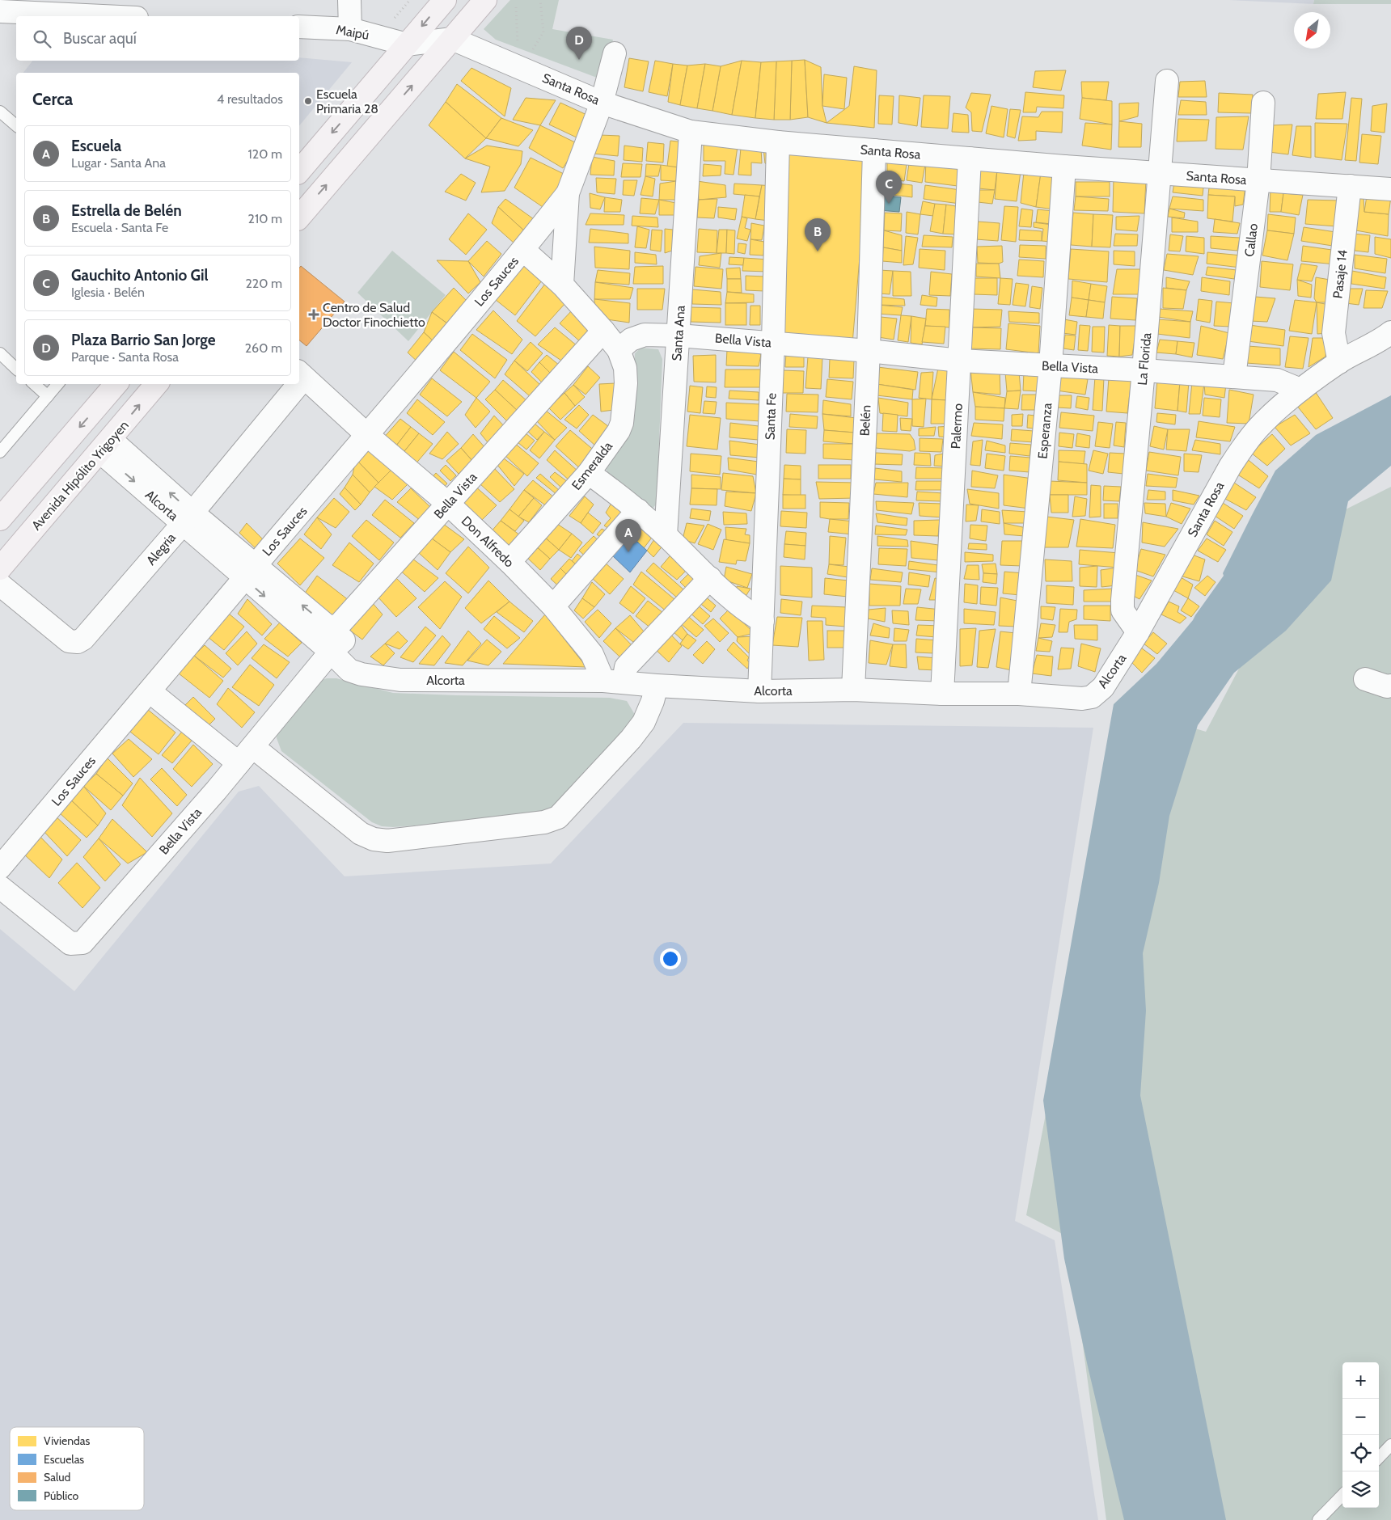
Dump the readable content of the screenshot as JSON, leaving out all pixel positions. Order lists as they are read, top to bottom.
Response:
{
  "streets": {
    "main road": ["Avenida Hipólito Yrigoyen"],
    "street": [
      "Maipú",
      "Santa Rosa",
      "Callao",
      "Pasaje 14",
      "Los Sauces",
      "Santa Ana",
      "Bella Vista",
      "La Florida",
      "Santa Fe",
      "Belén",
      "Palermo",
      "Esperanza",
      "Esmeralda",
      "Alcorta",
      "Don Alfredo",
      "Alegria"
    ]
  },
  "crossings": [
    ["Santa Rosa", "Callao"],
    ["Santa Rosa", "Pasaje 14"],
    ["Santa Rosa", "Los Sauces"],
    ["Santa Rosa", "Santa Ana"],
    ["Santa Rosa", "Bella Vista"],
    ["Santa Rosa", "La Florida"],
    ["Santa Rosa", "Santa Fe"],
    ["Santa Rosa", "Belén"],
    ["Santa Rosa", "Palermo"],
    ["Santa Rosa", "Esperanza"],
    ["Santa Rosa", "Alcorta"],
    ["Callao", "Bella Vista"],
    ["Los Sauces", "Alcorta"],
    ["Los Sauces", "Don Alfredo"],
    ["Santa Ana", "Bella Vista"],
    ["Bella Vista", "La Florida"],
    ["Bella Vista", "Santa Fe"],
    ["Bella Vista", "Belén"],
    ["Bella Vista", "Palermo"],
    ["Bella Vista", "Esperanza"],
    ["Bella Vista", "Esmeralda"],
    ["Bella Vista", "Alcorta"],
    ["Bella Vista", "Don Alfredo"],
    ["La Florida", "Alcorta"],
    ["Santa Fe", "Alcorta"],
    ["Belén", "Alcorta"],
    ["Palermo", "Alcorta"],
    ["Esperanza", "Alcorta"],
    ["Esmeralda", "Don Alfredo"],
    ["Avenida Hipólito Yrigoyen", "Alcorta"],
    ["Alcorta", "Don Alfredo"],
    ["Alcorta", "Alegria"]
  ],
  "places": {
    "other": ["Escuela Primaria 28"],
    "health": ["Centro de Salud Doctor Finochietto"]
  },
  "legend": [
    "Viviendas",
    "Escuelas",
    "Salud",
    "Público"
  ],
  "north": "bottom left",
  "page": {
    "search": "Buscar aquí",
    "pins": [
      "D",
      "C",
      "B",
      "A"
    ],
    "heading": ["Cerca", "4 resultados"],
    "list": [
      {
        "mark": "A",
        "name": "Escuela",
        "note": "Lugar · Santa Ana",
        "value": "120 m"
      },
      {
        "mark": "B",
        "name": "Estrella de Belén",
        "note": "Escuela · Santa Fe",
        "value": "210 m"
      },
      {
        "mark": "C",
        "name": "Gauchito Antonio Gil",
        "note": "Iglesia · Belén",
        "value": "220 m"
      },
      {
        "mark": "D",
        "name": "Plaza Barrio San Jorge",
        "note": "Parque · Santa Rosa",
        "value": "260 m"
      }
    ],
    "map_buttons": ["+", "−"]
  }
}
